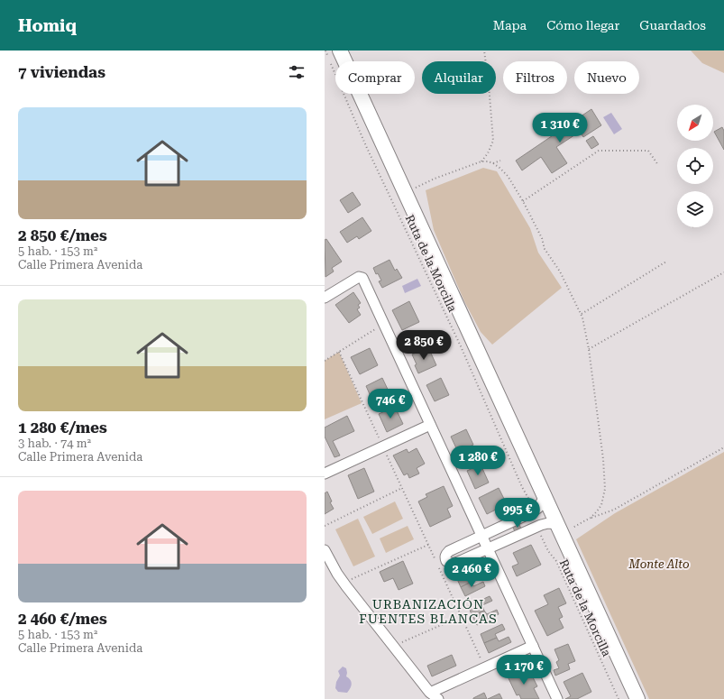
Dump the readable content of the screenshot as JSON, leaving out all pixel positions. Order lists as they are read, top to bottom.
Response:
{
  "streets": {
    "path": ["Ruta de la Morcilla"]
  },
  "districts": ["URBANIZACIÓN FUENTES BLANCAS"],
  "parks": ["Monte Alto"],
  "north": "bottom left",
  "page": {
    "header": "Homiq",
    "nav": ["Mapa", "Cómo llegar", "Guardados"],
    "heading": "7 viviendas",
    "chip": [
      "Comprar",
      "Alquilar",
      "Filtros",
      "Nuevo"
    ],
    "list": [
      {
        "name": "2 850 €/mes",
        "note": "5 hab. · 153 m² · Calle Primera Avenida"
      },
      {
        "name": "1 280 €/mes",
        "note": "3 hab. · 74 m² · Calle Primera Avenida"
      },
      {
        "name": "2 460 €/mes",
        "note": "5 hab. · 153 m² · Calle Primera Avenida"
      }
    ],
    "price": [
      "1 310 €",
      "2 850 €",
      "746 €",
      "1 280 €",
      "995 €",
      "2 460 €",
      "1 170 €"
    ]
  }
}
